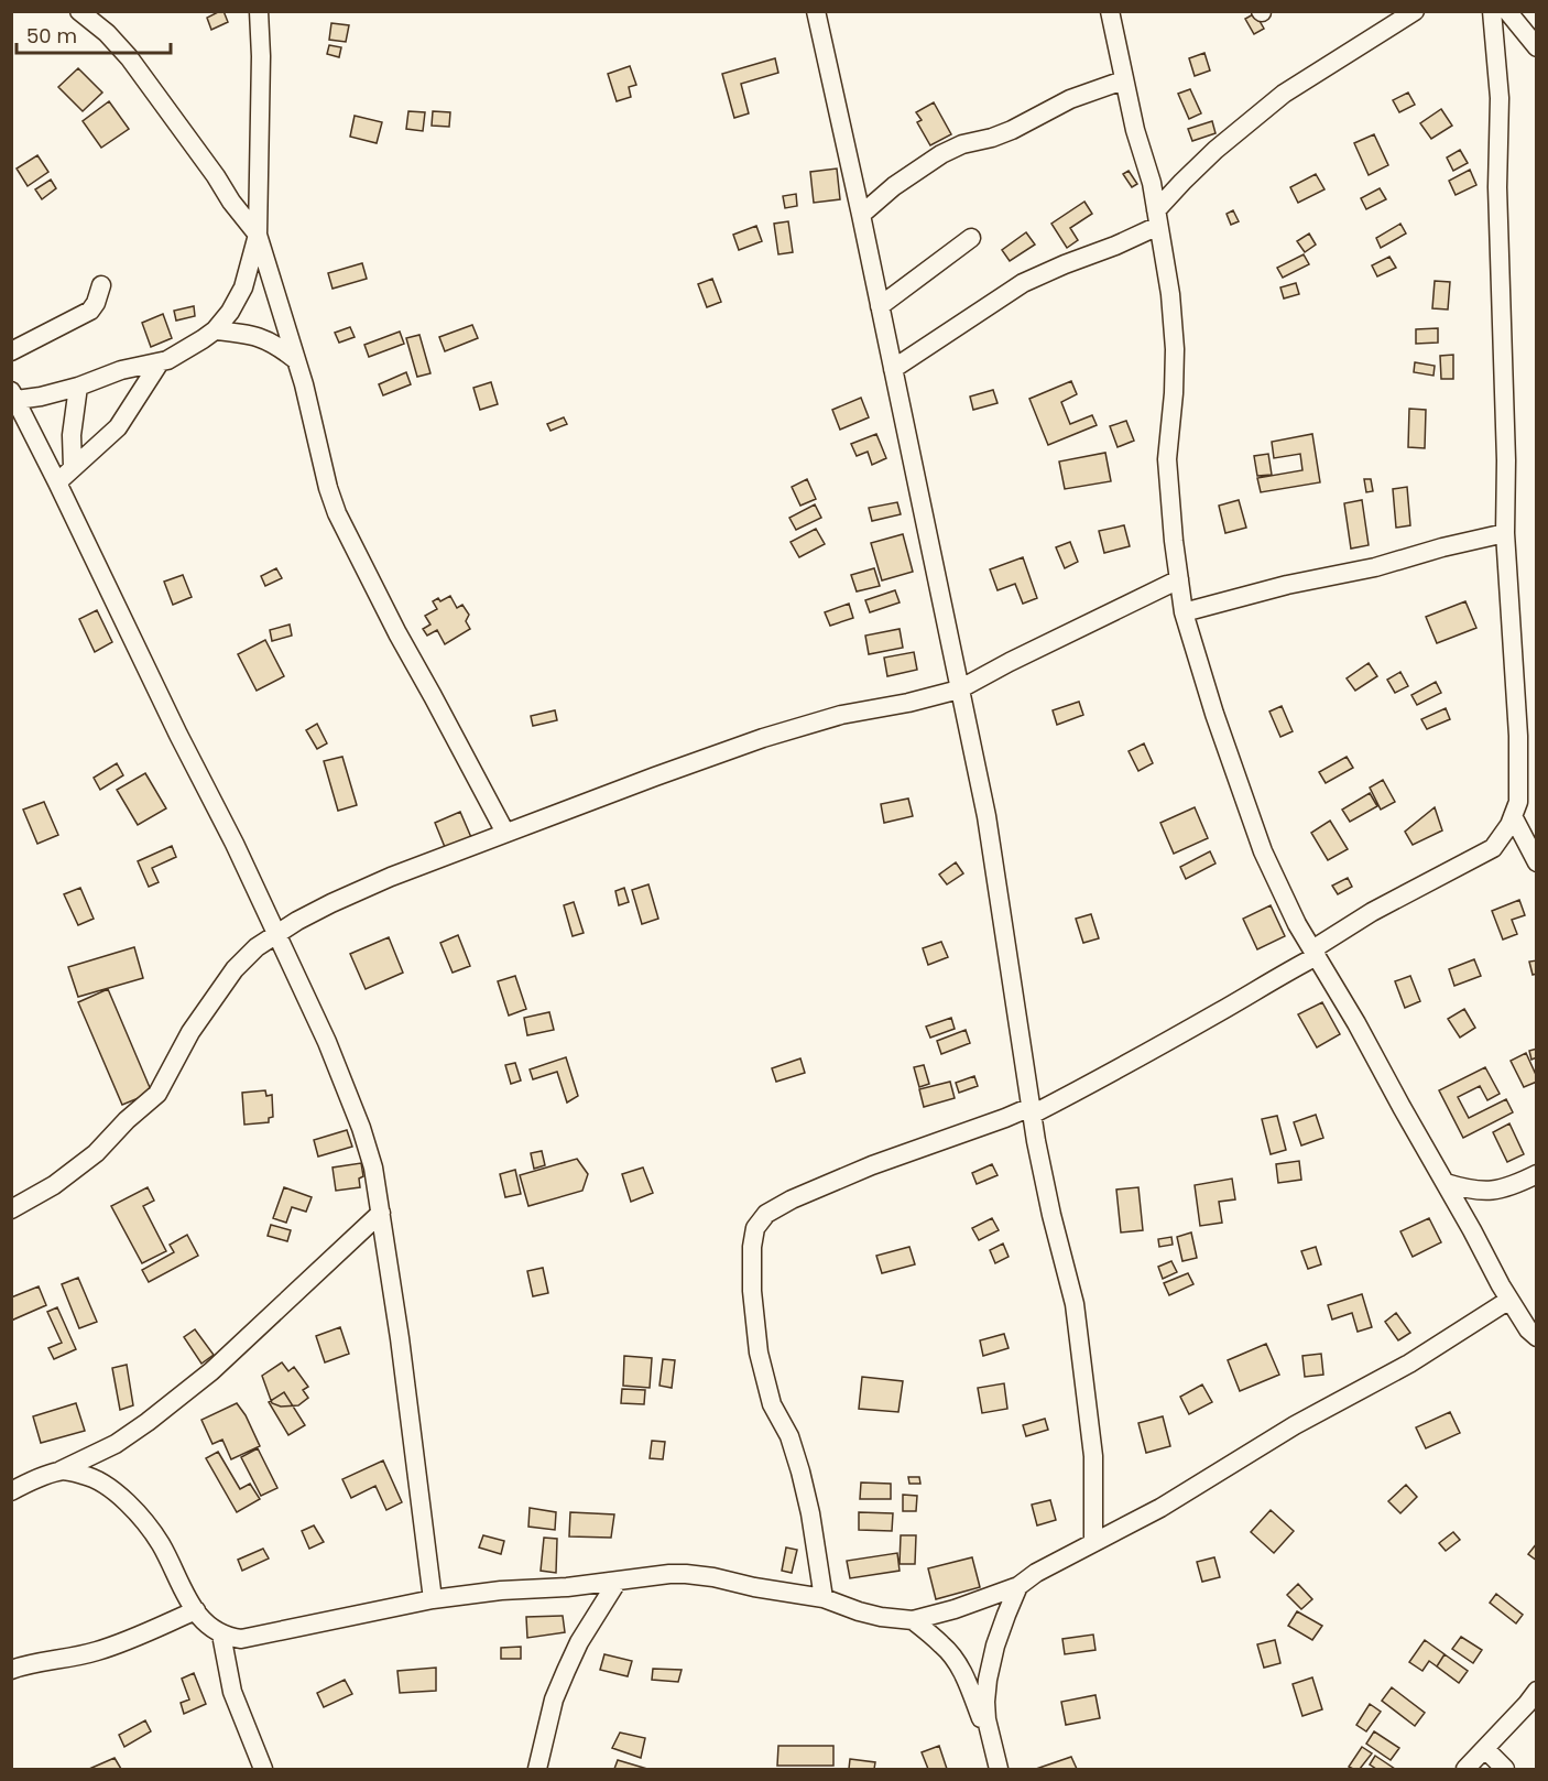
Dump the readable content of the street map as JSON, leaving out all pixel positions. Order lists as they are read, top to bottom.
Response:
{
  "scale_bar": "50 m"
}
